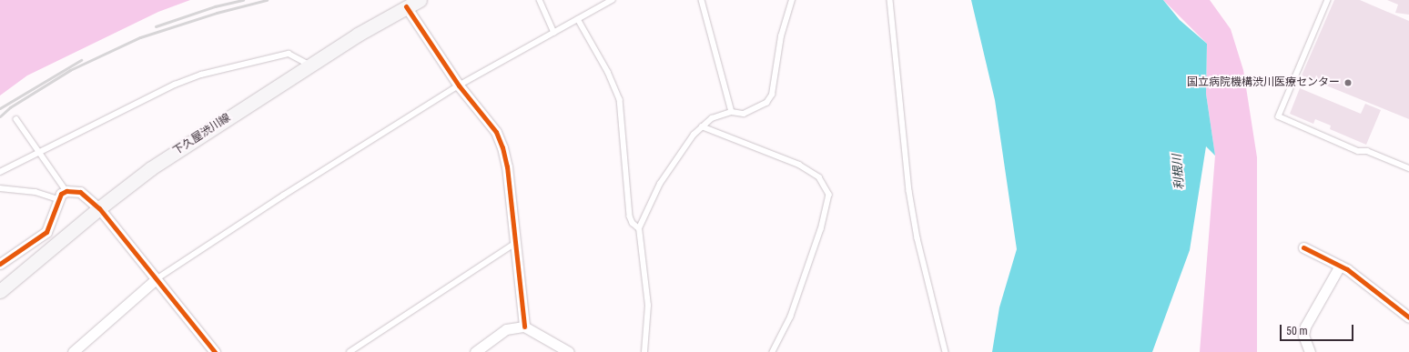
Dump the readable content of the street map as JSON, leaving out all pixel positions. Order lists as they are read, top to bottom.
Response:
{
  "streets": {
    "main road": ["下久屋渋川線"]
  },
  "water": ["利根川"],
  "places": ["国立病院機構渋川医療センター"],
  "scale_bar": "50 m"
}
